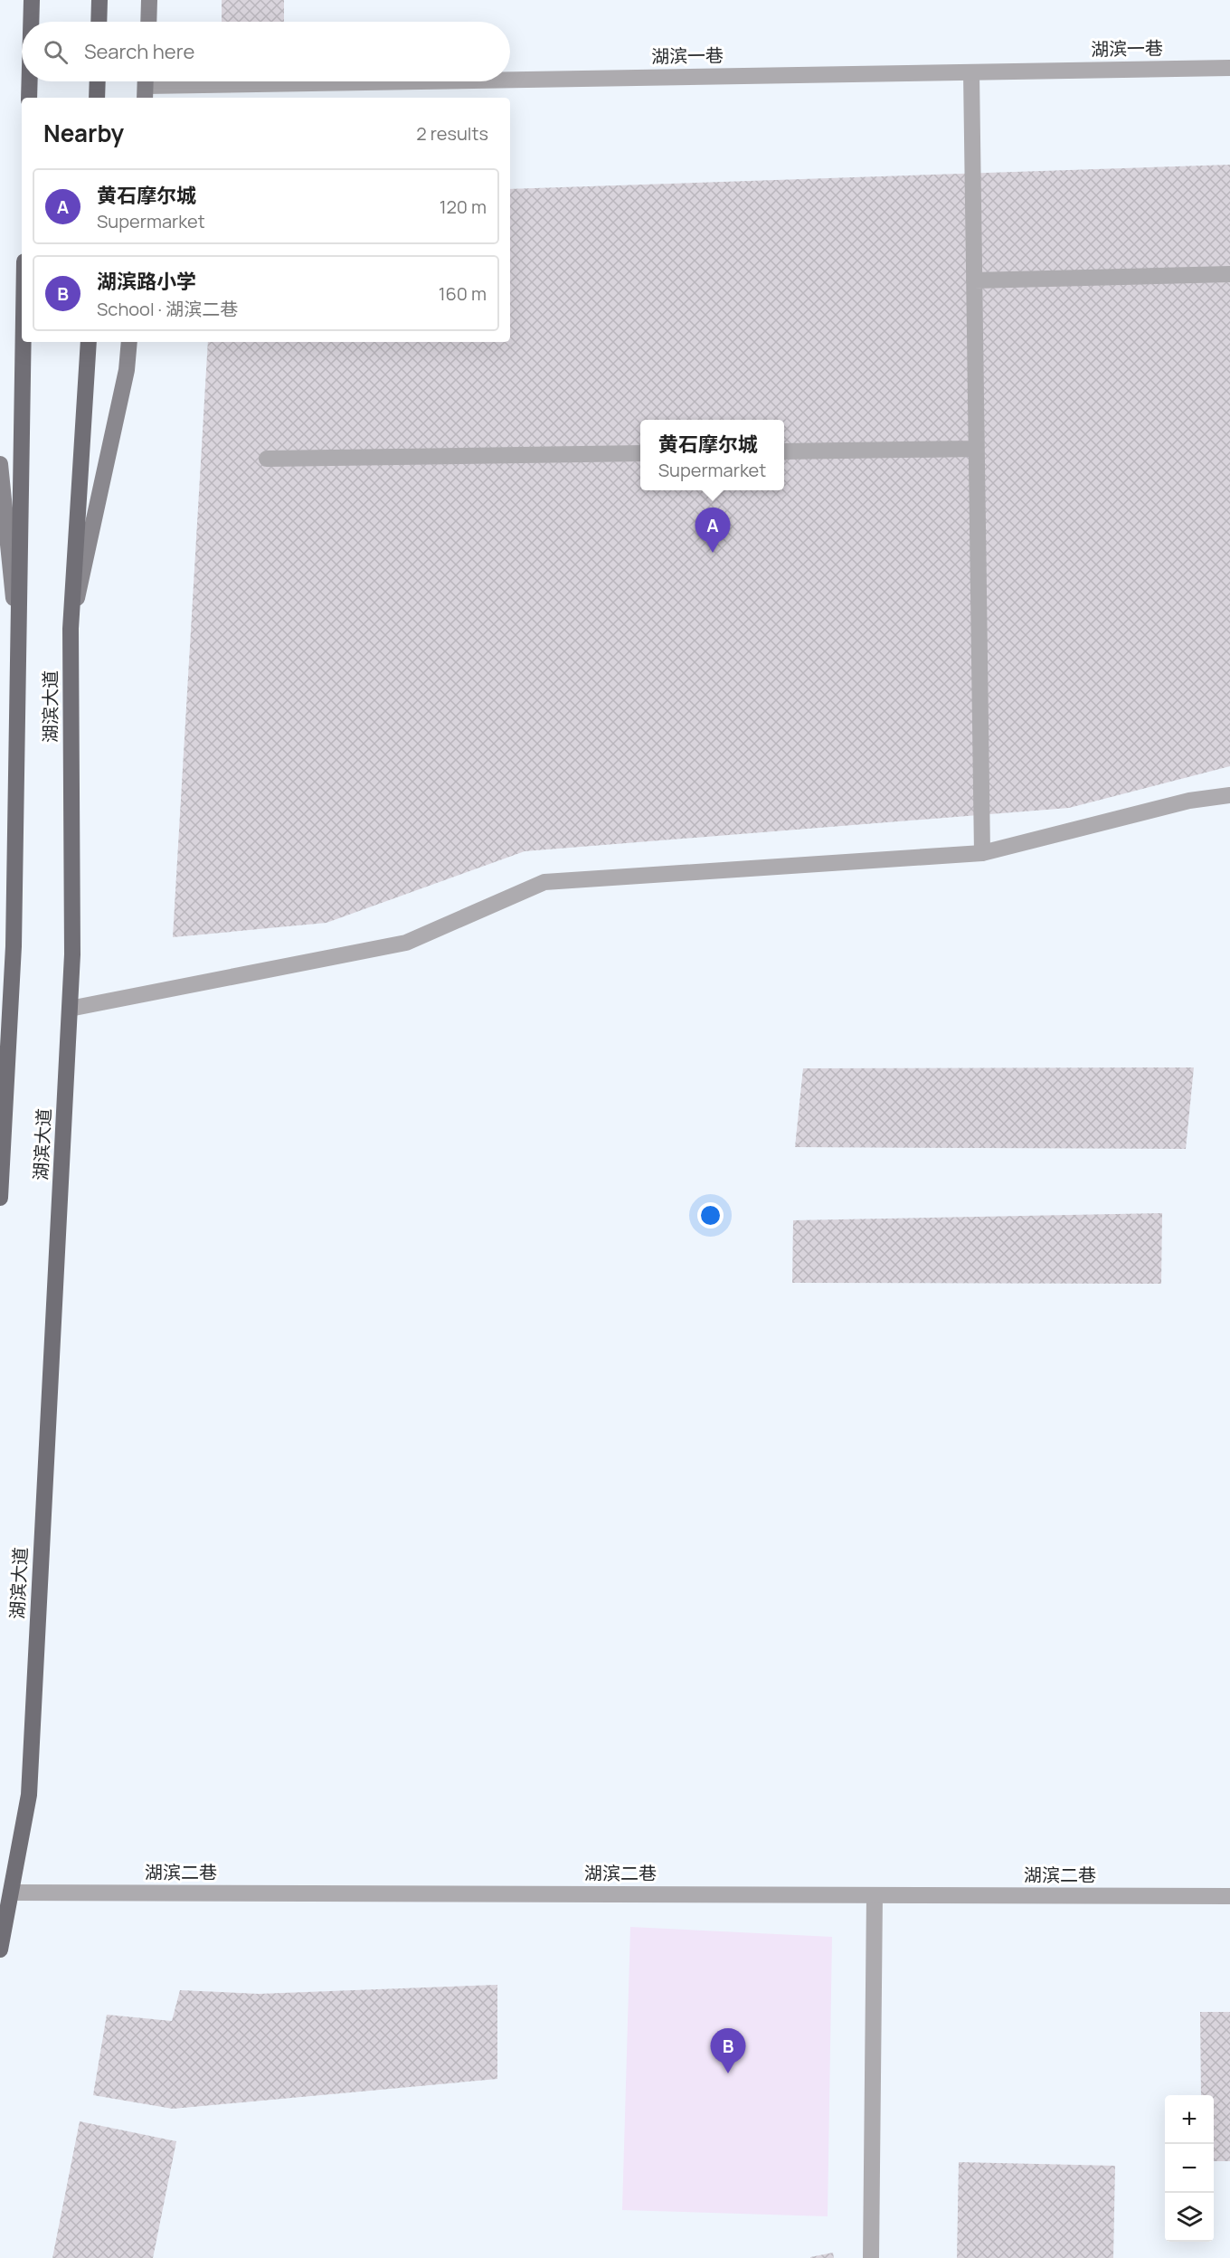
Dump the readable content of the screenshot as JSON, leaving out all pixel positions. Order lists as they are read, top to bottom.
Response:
{
  "streets": {
    "main road": ["湖滨大道"],
    "street": ["湖滨一巷", "湖滨二巷"]
  },
  "crossings": [
    ["湖滨大道", "湖滨二巷"]
  ],
  "page": {
    "search": "Search here",
    "heading": ["Nearby", "2 results"],
    "list": [
      {
        "mark": "A",
        "name": "黄石摩尔城",
        "note": "Supermarket",
        "value": "120 m"
      },
      {
        "mark": "B",
        "name": "湖滨路小学",
        "note": "School · 湖滨二巷",
        "value": "160 m"
      }
    ],
    "popup": ["黄石摩尔城", "Supermarket"],
    "pins": ["A", "B"],
    "map_buttons": ["+", "−"]
  }
}
